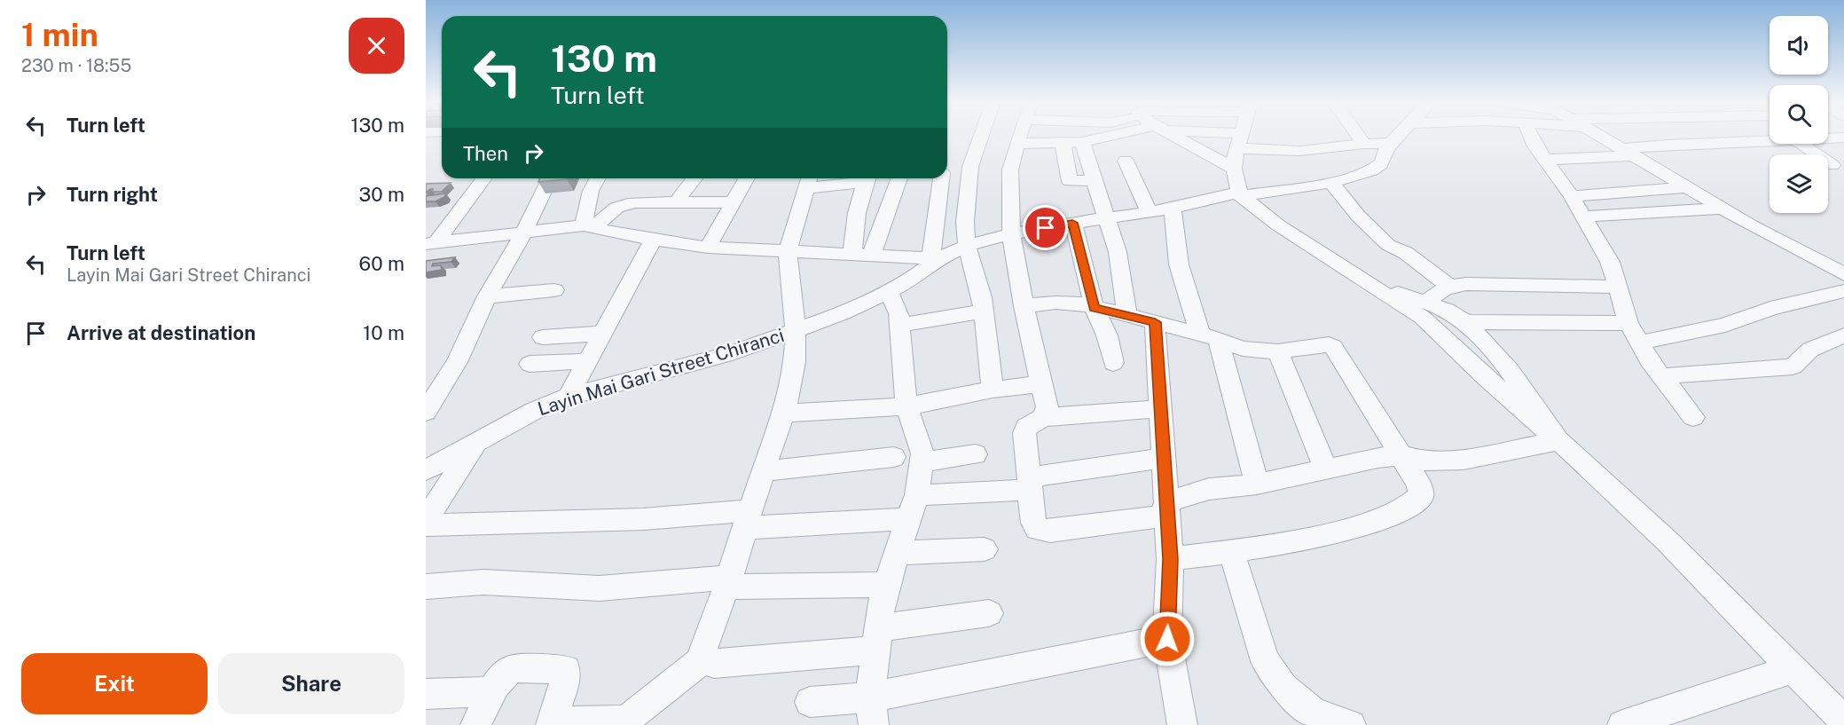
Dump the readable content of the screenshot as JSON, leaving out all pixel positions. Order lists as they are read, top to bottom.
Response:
{
  "streets": {
    "street": ["Layin Mai Gari Street Chiranci"]
  },
  "page": {
    "heading": ["1 min", "230 m · 18:55"],
    "turn": ["130 m", "Turn left"],
    "list": [
      {
        "name": "Turn left",
        "value": "130 m"
      },
      {
        "name": "Turn right",
        "value": "30 m"
      },
      {
        "name": "Turn left",
        "note": "Layin Mai Gari Street Chiranci",
        "value": "60 m"
      },
      {
        "name": "Arrive at destination",
        "value": "10 m"
      }
    ],
    "then": "Then",
    "buttons": ["Exit", "Share"]
  }
}
